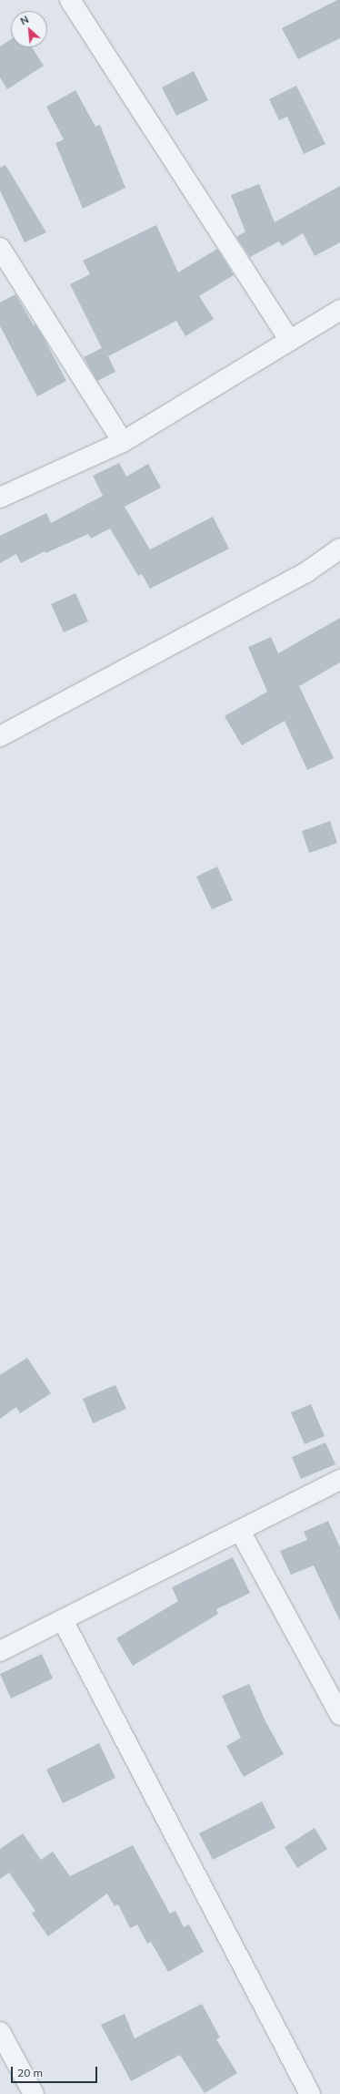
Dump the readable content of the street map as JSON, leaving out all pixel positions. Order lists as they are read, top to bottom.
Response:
{
  "scale_bar": "20 m",
  "north": "top left"
}
